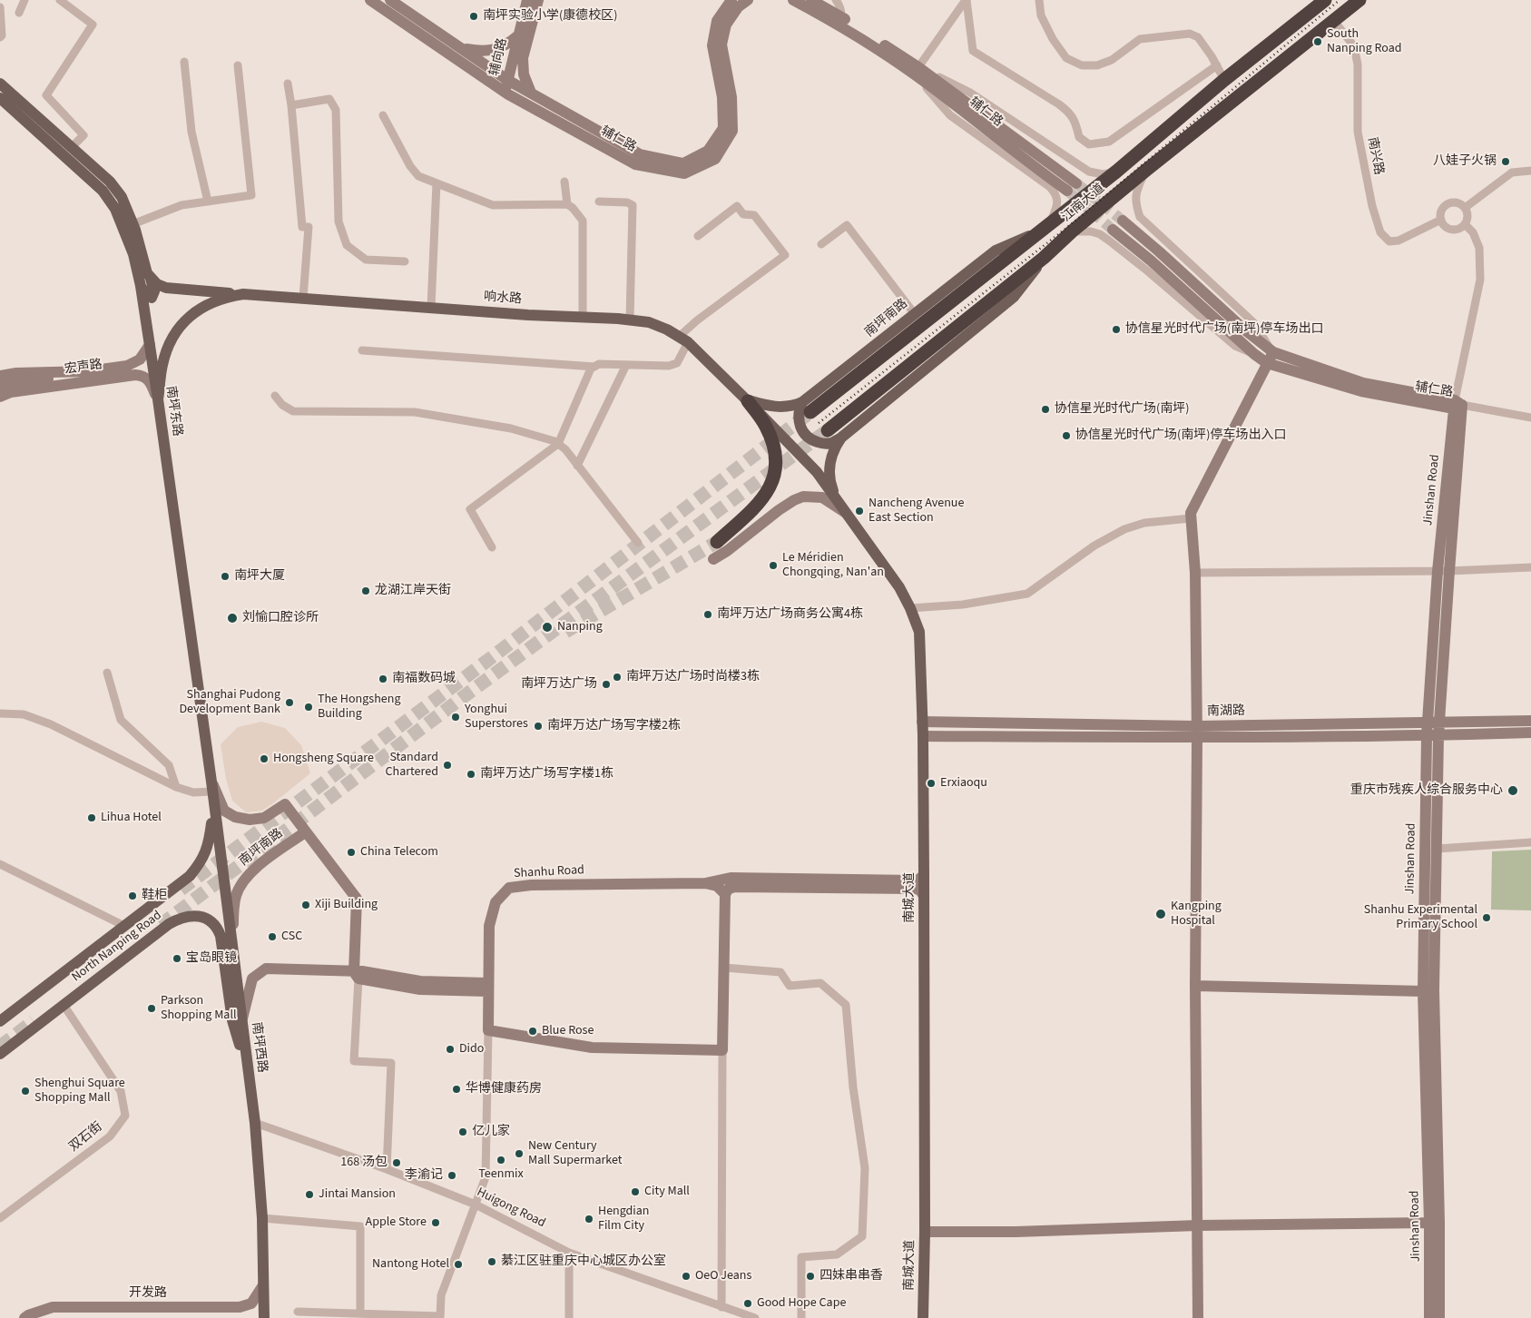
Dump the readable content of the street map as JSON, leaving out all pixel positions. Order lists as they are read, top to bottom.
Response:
{
  "streets": {
    "highway": ["江南大道"],
    "main road": [
      "辅向路",
      "辅仁路",
      "响水路",
      "南坪南路",
      "宏声路",
      "南坪东路",
      "Jinshan Road",
      "南湖路",
      "Shanhu Road",
      "南城大道",
      "North Nanping Road",
      "南坪西路",
      "开发路"
    ],
    "street": ["南兴路", "双石街", "Huigong Road"]
  },
  "crossings": [
    ["辅向路", "辅仁路"],
    ["辅仁路", "Jinshan Road"],
    ["南兴路", "江南大道"],
    ["江南大道", "南坪南路"],
    ["响水路", "南坪南路"],
    ["响水路", "宏声路"],
    ["响水路", "南坪东路"],
    ["响水路", "南城大道"],
    ["南坪南路", "南坪东路"],
    ["南坪南路", "North Nanping Road"],
    ["南坪南路", "南坪西路"],
    ["宏声路", "南坪东路"],
    ["南坪东路", "North Nanping Road"],
    ["南坪东路", "南坪西路"],
    ["Jinshan Road", "南湖路"],
    ["南湖路", "南城大道"],
    ["Shanhu Road", "南城大道"],
    ["Shanhu Road", "Huigong Road"],
    ["North Nanping Road", "南坪西路"],
    ["North Nanping Road", "双石街"],
    ["南坪西路", "Huigong Road"],
    ["南坪西路", "开发路"]
  ],
  "places": [
    "南坪实验小学(康德校区)",
    "South Nanping Road",
    "八娃子火锅",
    "协信星光时代广场(南坪)停车场出口",
    "协信星光时代广场(南坪)",
    "协信星光时代广场(南坪)停车场出入口",
    "Nancheng Avenue East Section",
    "Le Méridien Chongqing, Nan'an",
    "南坪大厦",
    "龙湖江岸天街",
    "南坪万达广场商务公寓4栋",
    "刘愉口腔诊所",
    "Nanping",
    "南坪万达广场时尚楼3栋",
    "南福数码城",
    "南坪万达广场",
    "Shanghai Pudong Development Bank",
    "The Hongsheng Building",
    "Yonghui Superstores",
    "南坪万达广场写字楼2栋",
    "Hongsheng Square",
    "Standard Chartered",
    "南坪万达广场写字楼1栋",
    "Erxiaoqu",
    "重庆市残疾人综合服务中心",
    "Lihua Hotel",
    "China Telecom",
    "鞋柜",
    "Xiji Building",
    "Kangping Hospital",
    "Shanhu Experimental Primary School",
    "CSC",
    "宝岛眼镜",
    "Parkson Shopping Mall",
    "Blue Rose",
    "Dido",
    "华博健康药房",
    "Shenghui Square Shopping Mall",
    "亿儿家",
    "New Century Mall Supermarket",
    "Teenmix",
    "168 汤包",
    "李渝记",
    "City Mall",
    "Jintai Mansion",
    "Hengdian Film City",
    "Apple Store",
    "綦江区驻重庆中心城区办公室",
    "Nantong Hotel",
    "OeO Jeans",
    "四妹串串香",
    "Good Hope Cape"
  ]
}
